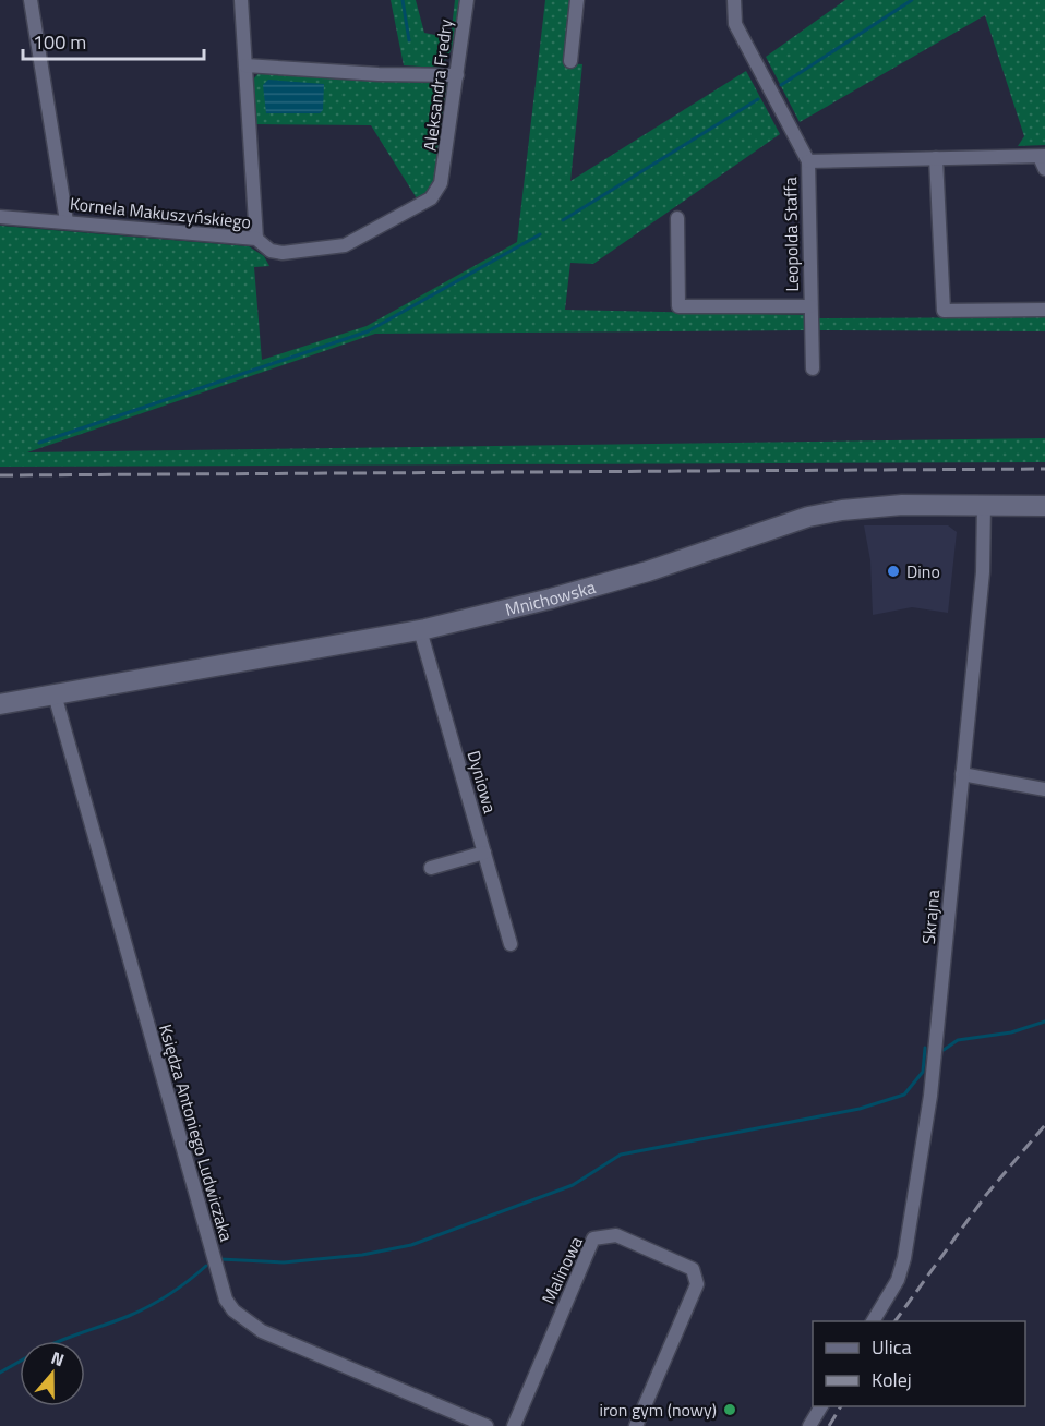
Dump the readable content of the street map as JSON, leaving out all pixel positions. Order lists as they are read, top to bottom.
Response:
{
  "streets": {
    "street": [
      "Aleksandra Fredry",
      "Kornela Makuszyńskiego",
      "Leopolda Staffa",
      "Mnichowska",
      "Dyniowa",
      "Skrajna",
      "Księdza Antoniego Ludwiczaka",
      "Malinowa"
    ]
  },
  "crossings": [
    ["Aleksandra Fredry", "Kornela Makuszyńskiego"],
    ["Mnichowska", "Dyniowa"],
    ["Mnichowska", "Skrajna"],
    ["Mnichowska", "Księdza Antoniego Ludwiczaka"]
  ],
  "places": ["Dino", "iron gym (nowy)"],
  "legend": ["Ulica", "Kolej"],
  "scale_bar": "100 m",
  "north": "top"
}
